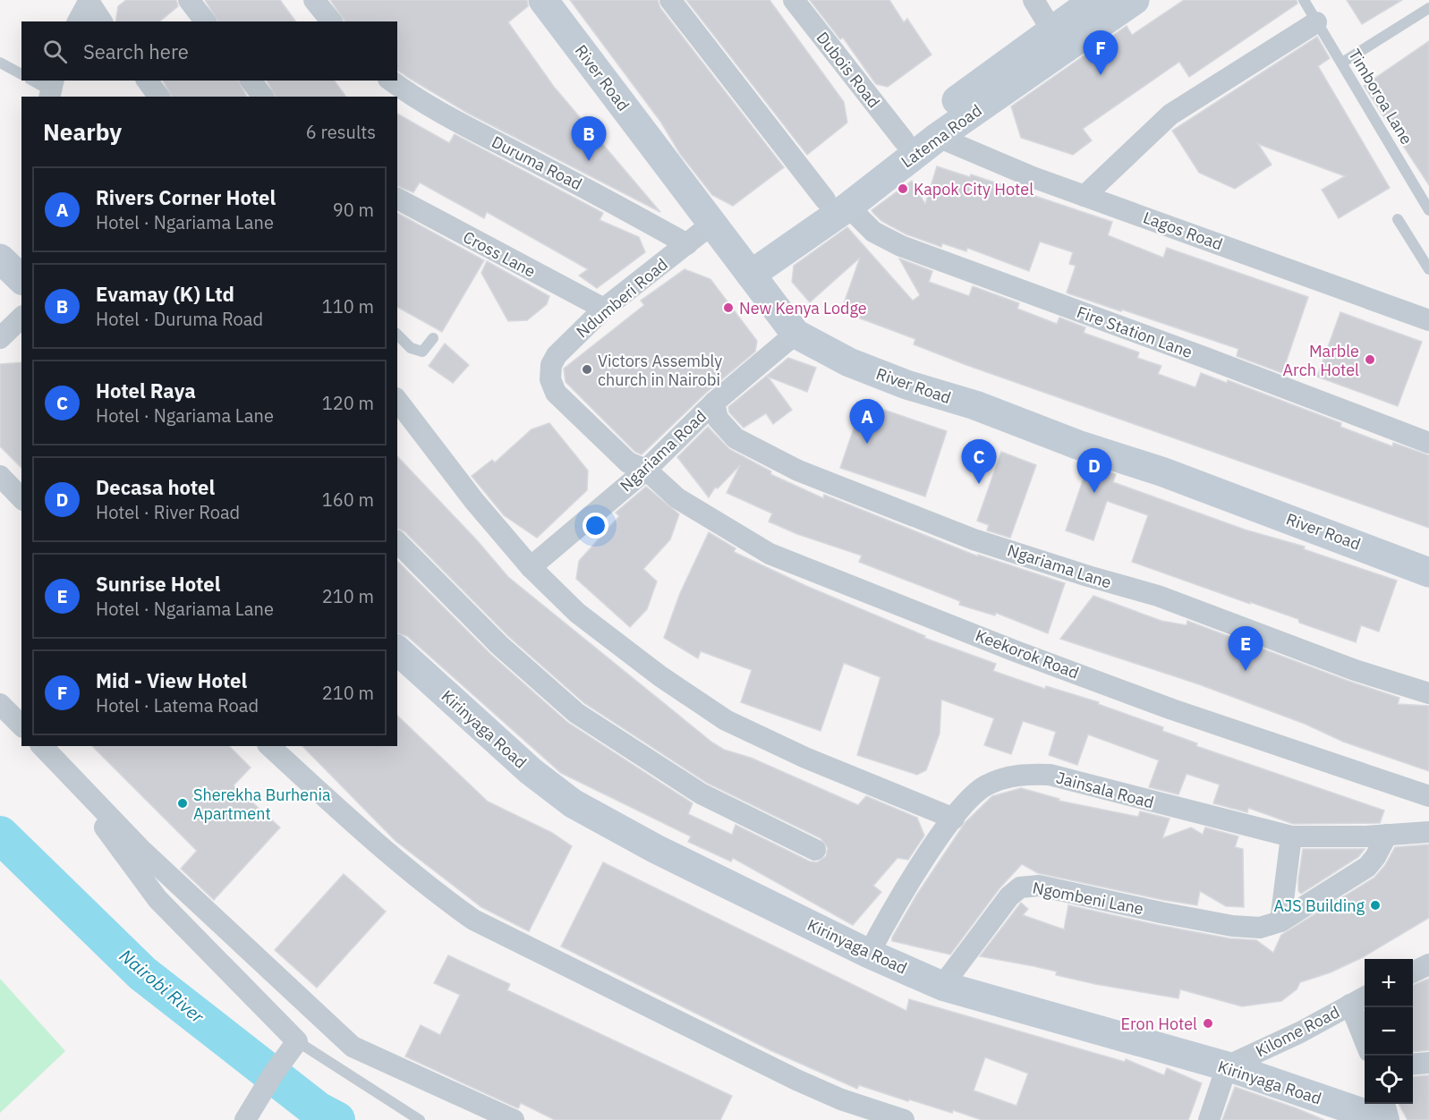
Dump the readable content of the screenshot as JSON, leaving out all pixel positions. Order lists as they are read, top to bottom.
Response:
{
  "streets": {
    "street": [
      "Dubois Road",
      "River Road",
      "Latema Road",
      "Duruma Road",
      "Lagos Road",
      "Cross Lane",
      "Ndumberi Road",
      "Fire Station Lane",
      "Ngariama Road",
      "Ngariama Lane",
      "Keekorok Road",
      "Kirinyaga Road",
      "Jainsala Road",
      "Ngombeni Lane",
      "Kilome Road"
    ],
    "lane": ["Timboroa Lane"]
  },
  "crossings": [
    ["Dubois Road", "Latema Road"],
    ["River Road", "Latema Road"],
    ["River Road", "Ndumberi Road"],
    ["River Road", "Ngariama Road"],
    ["Latema Road", "Lagos Road"],
    ["Latema Road", "Fire Station Lane"],
    ["Duruma Road", "Ndumberi Road"],
    ["Cross Lane", "Ndumberi Road"],
    ["Ndumberi Road", "Ngariama Road"],
    ["Ndumberi Road", "Keekorok Road"],
    ["Ngariama Road", "Ngariama Lane"],
    ["Ngariama Road", "Keekorok Road"],
    ["Kirinyaga Road", "Jainsala Road"],
    ["Kirinyaga Road", "Ngombeni Lane"],
    ["Kirinyaga Road", "Kilome Road"],
    ["Jainsala Road", "Ngombeni Lane"]
  ],
  "water": ["Nairobi River"],
  "places": [
    "Kapok City Hotel",
    "New Kenya Lodge",
    "Marble Arch Hotel",
    "Victors Assembly church in Nairobi",
    "Sherekha Burhenia Apartment",
    "AJS Building",
    "Eron Hotel"
  ],
  "page": {
    "search": "Search here",
    "pins": [
      "F",
      "B",
      "A",
      "C",
      "D",
      "E"
    ],
    "heading": ["Nearby", "6 results"],
    "list": [
      {
        "mark": "A",
        "name": "Rivers Corner Hotel",
        "note": "Hotel · Ngariama Lane",
        "value": "90 m"
      },
      {
        "mark": "B",
        "name": "Evamay (K) Ltd",
        "note": "Hotel · Duruma Road",
        "value": "110 m"
      },
      {
        "mark": "C",
        "name": "Hotel Raya",
        "note": "Hotel · Ngariama Lane",
        "value": "120 m"
      },
      {
        "mark": "D",
        "name": "Decasa hotel",
        "note": "Hotel · River Road",
        "value": "160 m"
      },
      {
        "mark": "E",
        "name": "Sunrise Hotel",
        "note": "Hotel · Ngariama Lane",
        "value": "210 m"
      },
      {
        "mark": "F",
        "name": "Mid - View Hotel",
        "note": "Hotel · Latema Road",
        "value": "210 m"
      }
    ],
    "map_buttons": ["+", "−"]
  }
}
